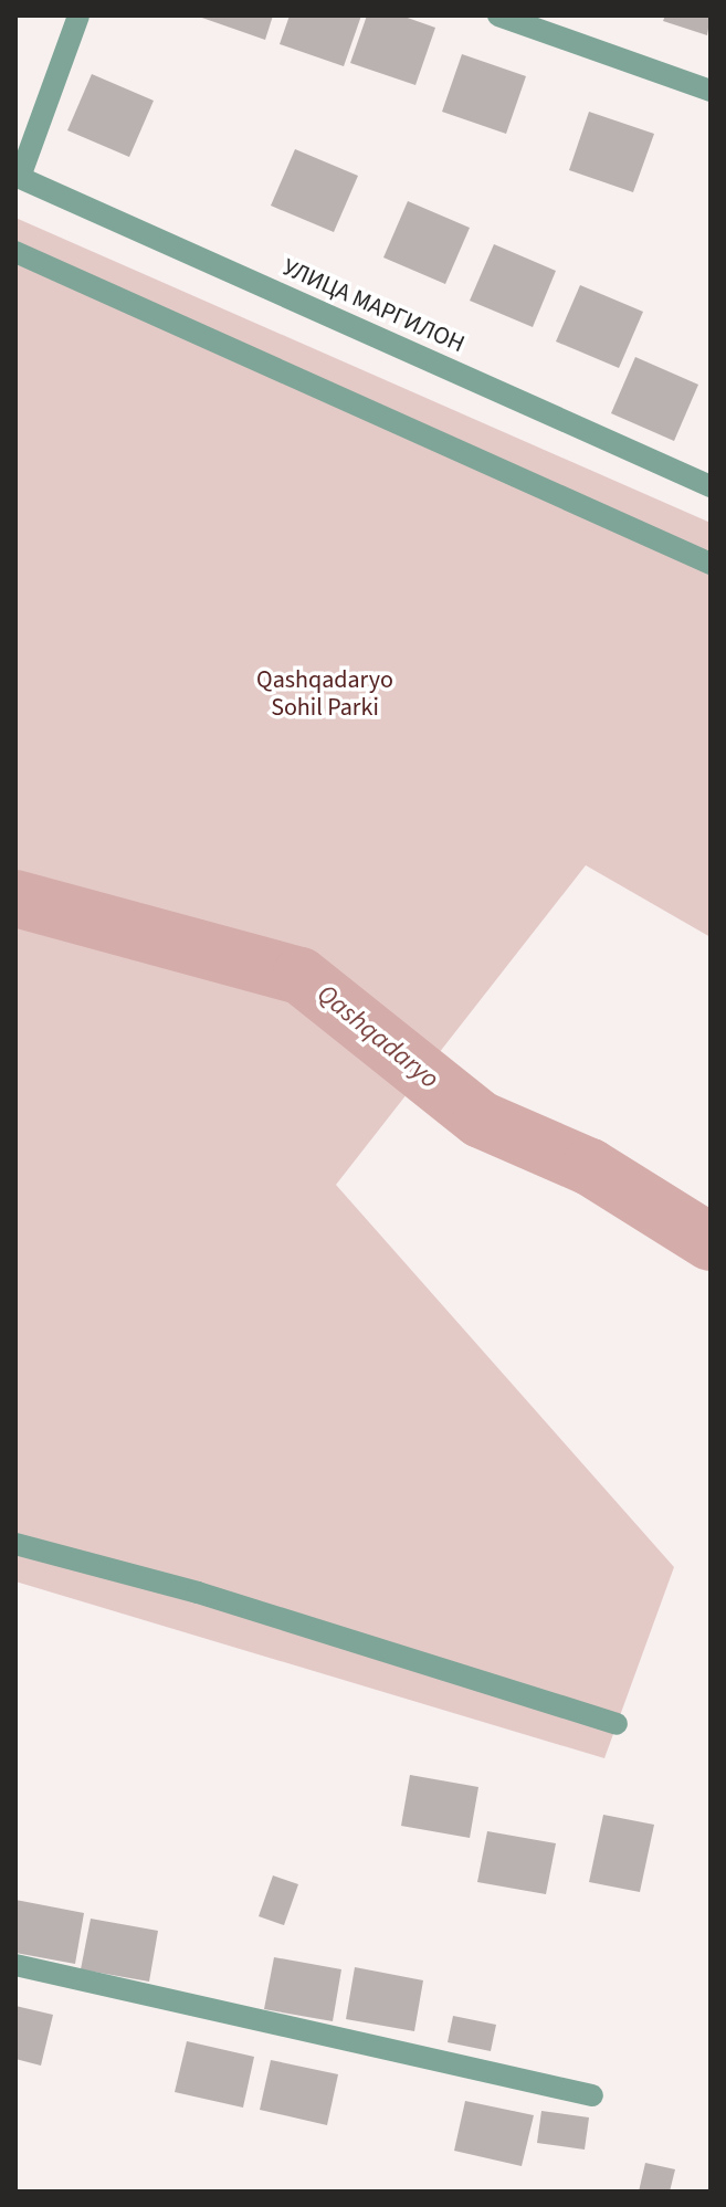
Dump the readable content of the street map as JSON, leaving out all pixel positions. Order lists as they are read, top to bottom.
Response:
{
  "streets": {
    "street": ["УЛИЦА МАРГИЛОН"]
  },
  "water": ["Qashqadaryo"],
  "parks": ["Qashqadaryo Sohil Parki"]
}
